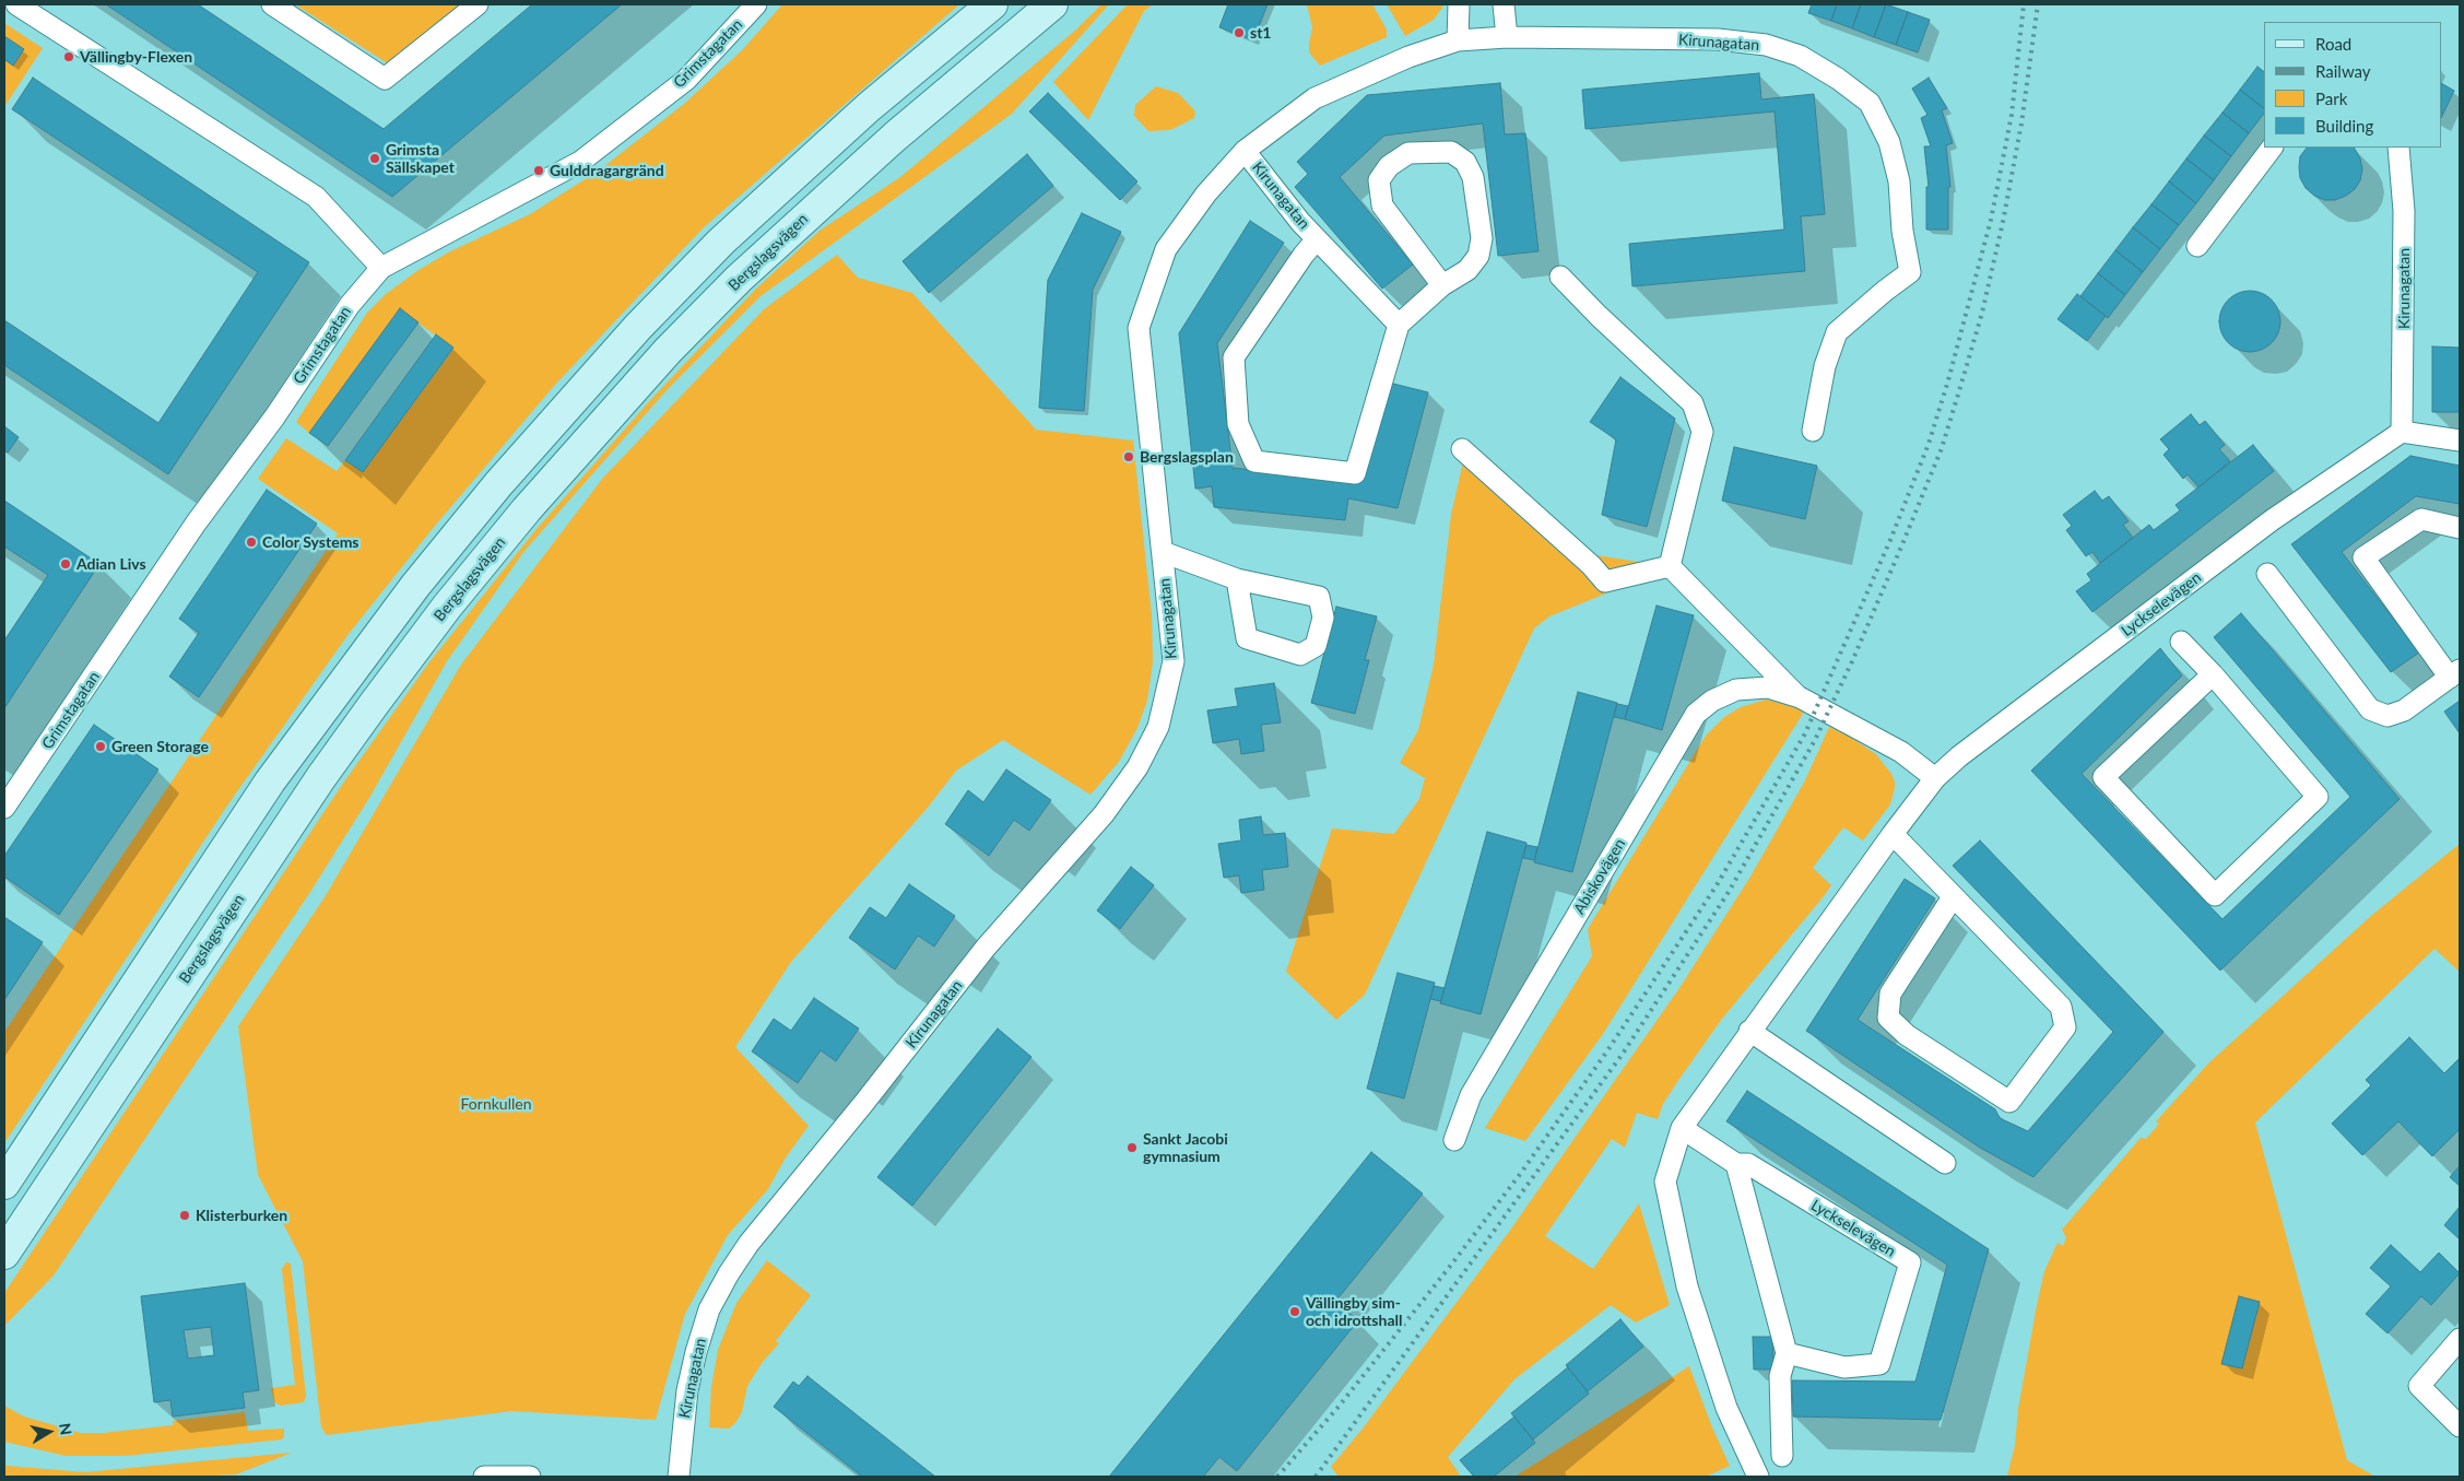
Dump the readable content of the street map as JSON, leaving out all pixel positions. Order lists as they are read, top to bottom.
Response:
{
  "streets": {
    "main road": ["Bergslagsvägen"],
    "street": [
      "Kirunagatan",
      "Grimstagatan",
      "Lyckselevägen",
      "Abiskovägen"
    ]
  },
  "crossings": [
    ["Kirunagatan", "Lyckselevägen"],
    ["Lyckselevägen", "Abiskovägen"]
  ],
  "parks": ["Fornkullen"],
  "places": [
    "st1",
    "Vällingby-Flexen",
    "Grimsta Sällskapet",
    "Gulddragargränd",
    "Bergslagsplan",
    "Color Systems",
    "Adian Livs",
    "Green Storage",
    "Sankt Jacobi gymnasium",
    "Klisterburken",
    "Vällingby sim- och idrottshall"
  ],
  "legend": [
    "Road",
    "Railway",
    "Park",
    "Building"
  ],
  "north": "right"
}
